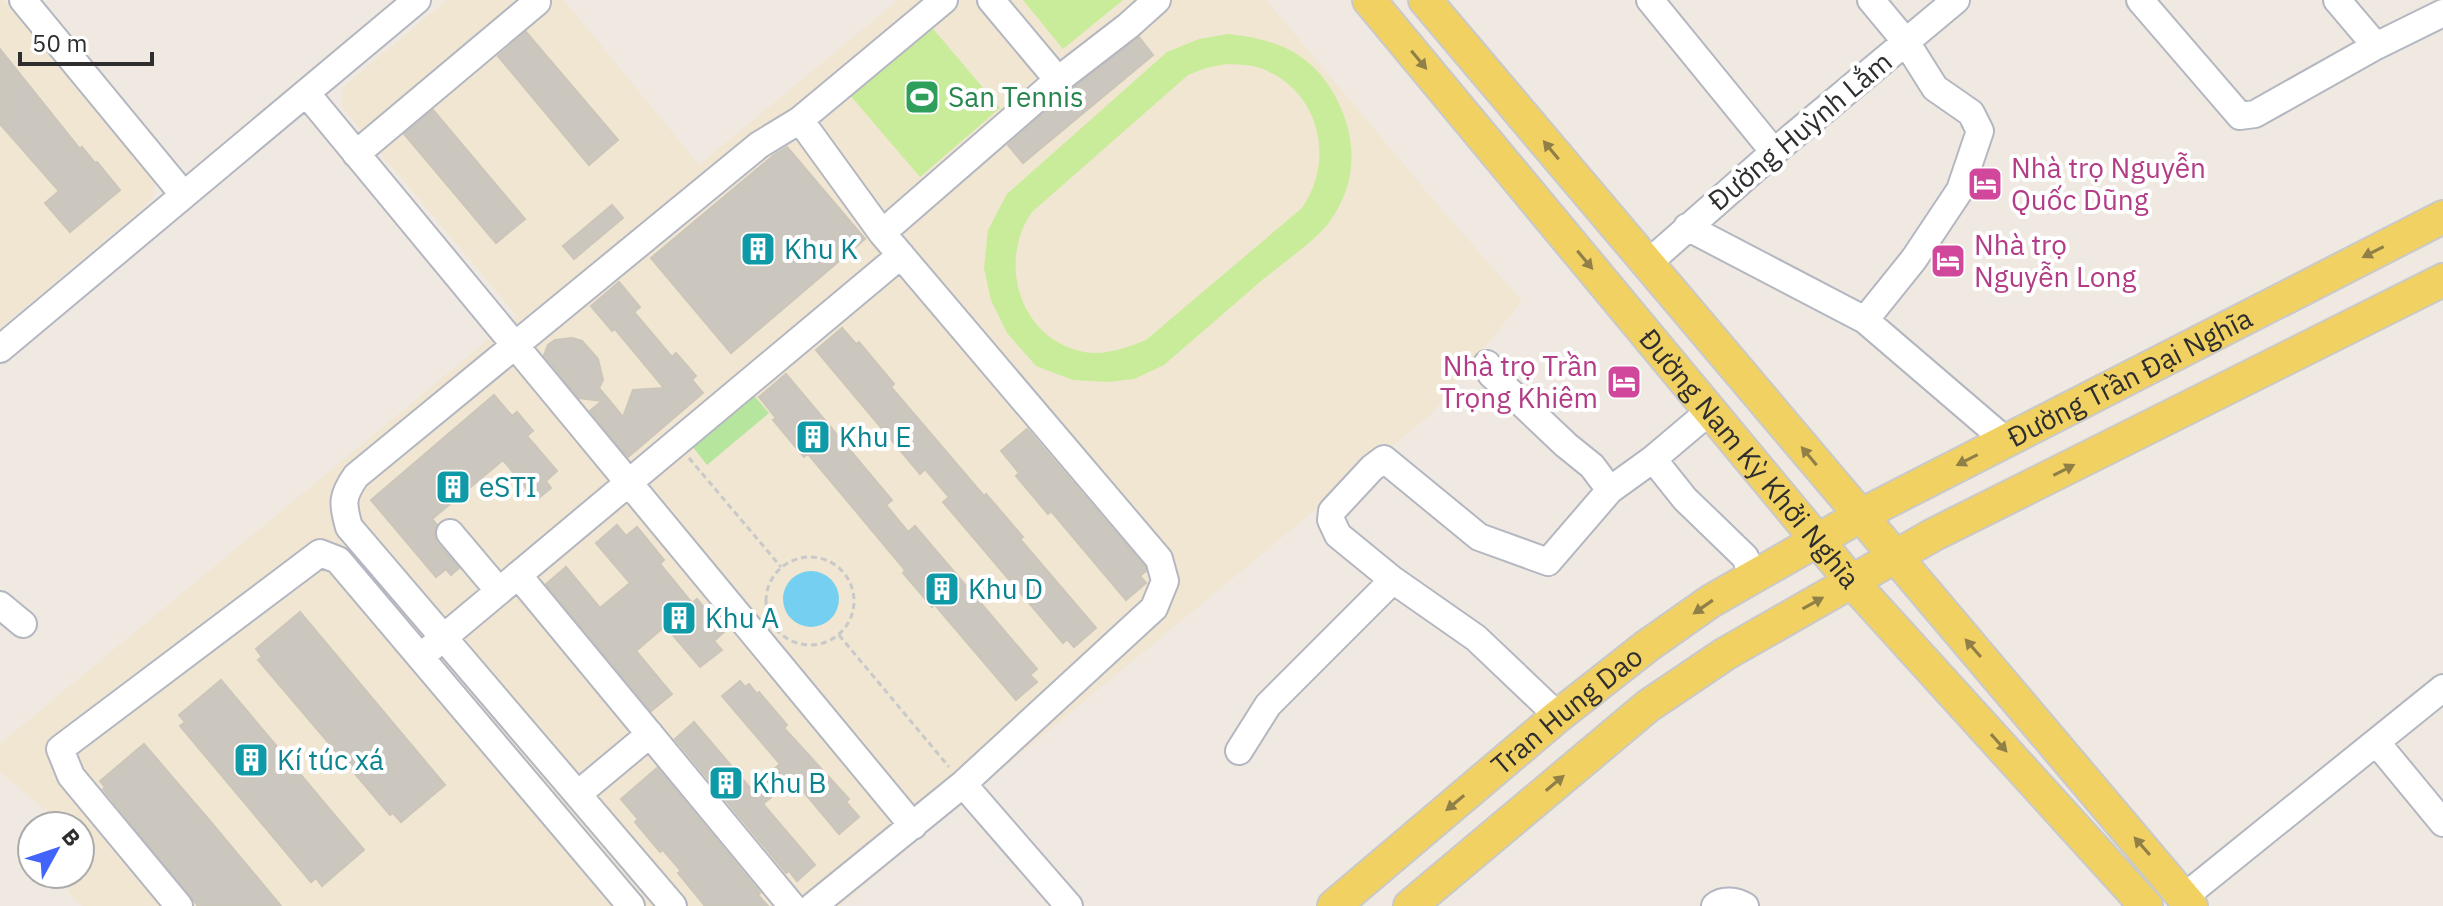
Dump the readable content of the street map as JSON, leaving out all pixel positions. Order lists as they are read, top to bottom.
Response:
{
  "streets": {
    "main road": ["Đường Trần Đại Nghĩa", "Đường Nam Kỳ Khởi Nghĩa", "Tran Hung Dao"],
    "street": ["Đường Huỳnh Lắm"]
  },
  "crossings": [
    ["Đường Huỳnh Lắm", "Đường Nam Kỳ Khởi Nghĩa"],
    ["Đường Trần Đại Nghĩa", "Đường Nam Kỳ Khởi Nghĩa"],
    ["Đường Trần Đại Nghĩa", "Tran Hung Dao"],
    ["Đường Nam Kỳ Khởi Nghĩa", "Tran Hung Dao"]
  ],
  "places": {
    "sports": ["San Tennis"],
    "hotel": ["Nhà trọ Nguyễn Quốc Dũng", "Nhà trọ Nguyễn Long", "Nhà trọ Trần Trọng Khiêm"],
    "building": [
      "Khu K",
      "Khu E",
      "eSTI",
      "Khu D",
      "Khu A",
      "Kí túc xá",
      "Khu B"
    ]
  },
  "scale_bar": "50 m",
  "north": "top right"
}
